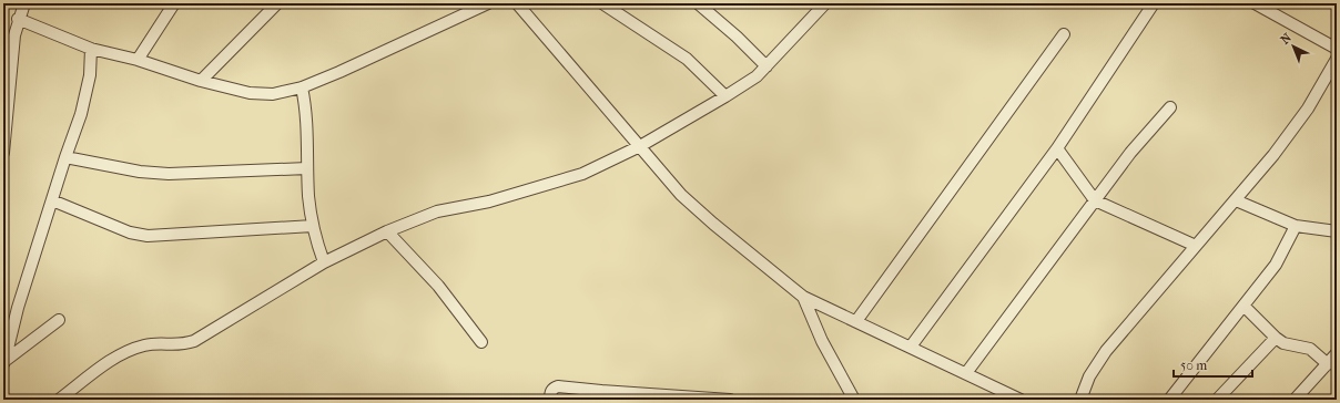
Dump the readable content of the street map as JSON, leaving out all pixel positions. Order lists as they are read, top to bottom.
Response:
{
  "scale_bar": "50 m",
  "north": "top left"
}
